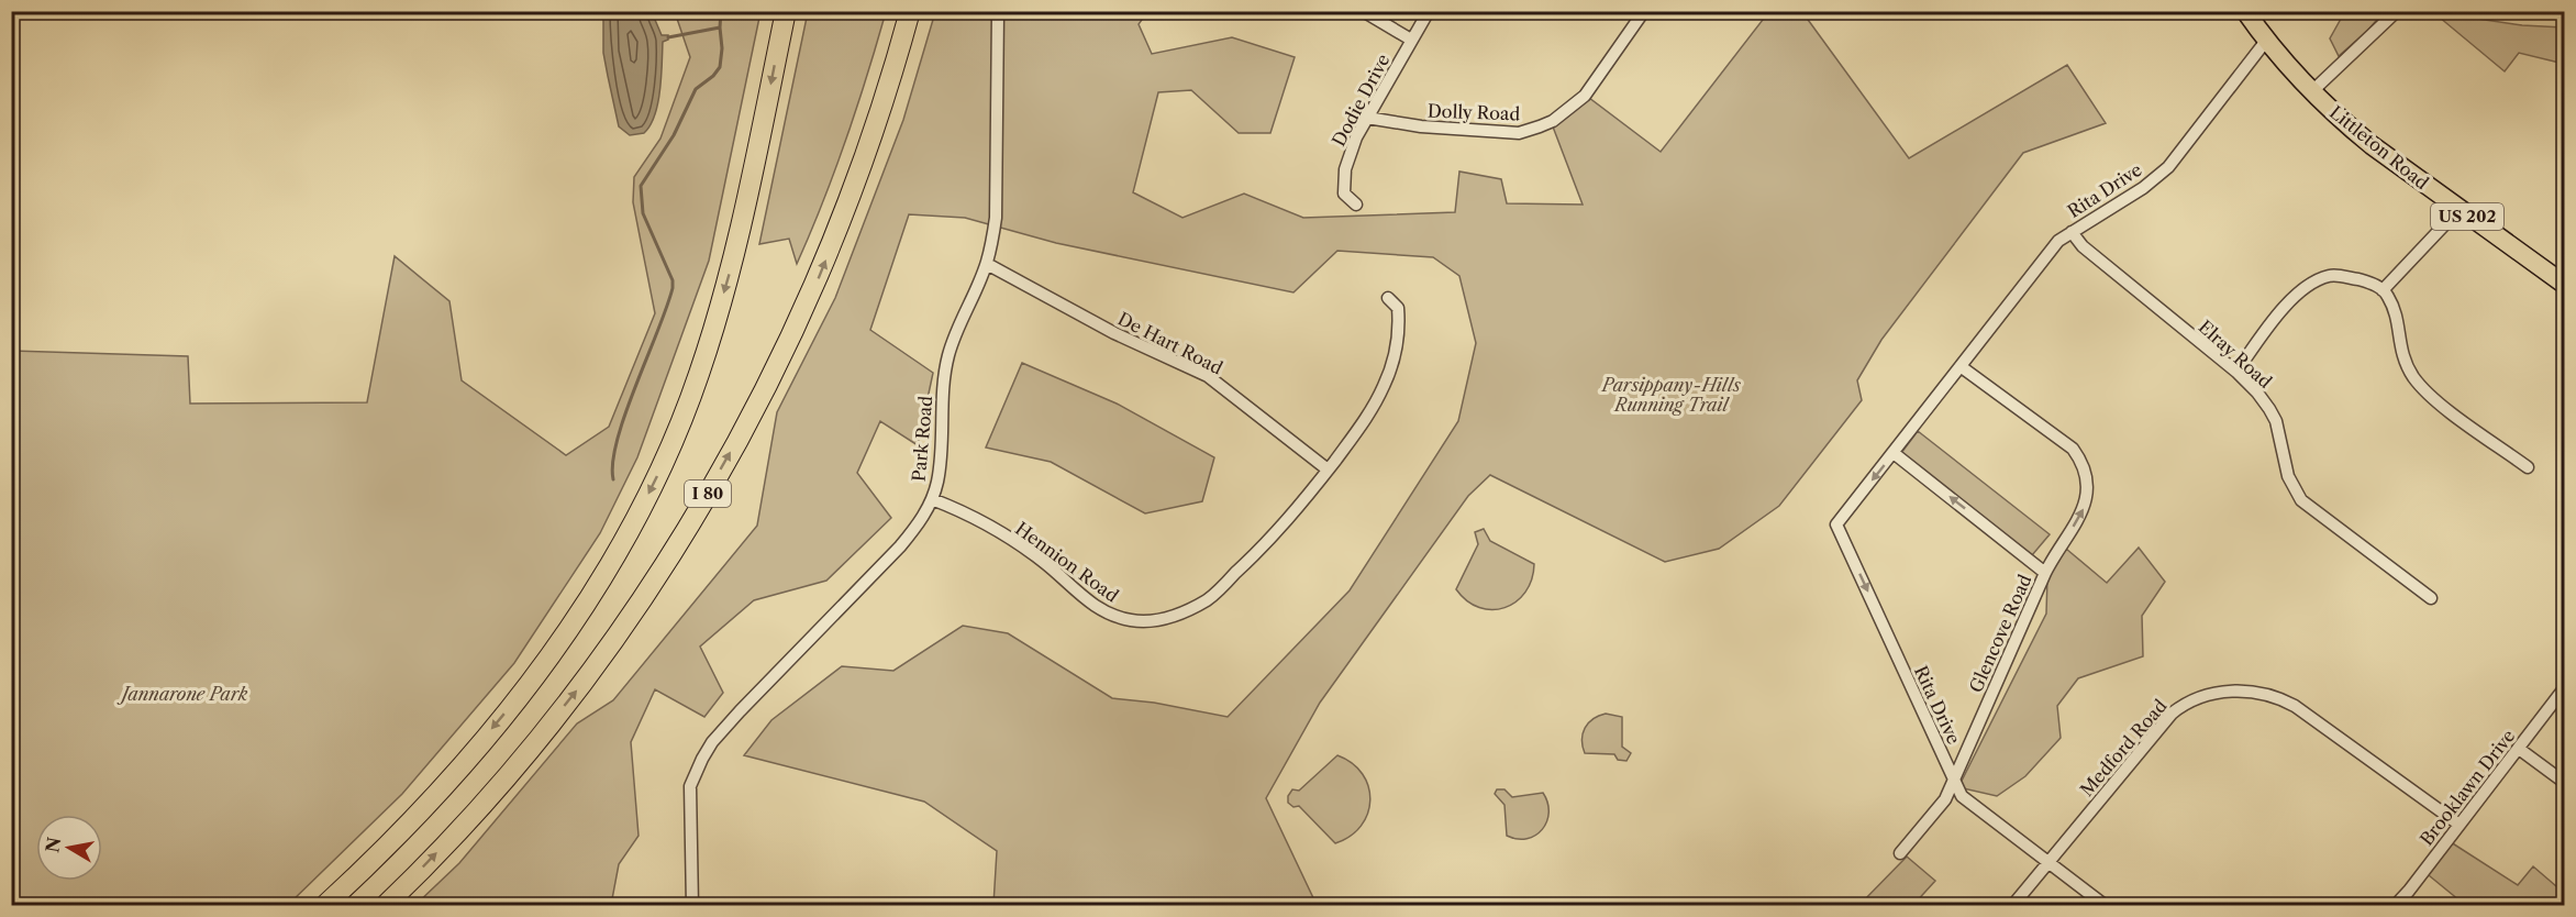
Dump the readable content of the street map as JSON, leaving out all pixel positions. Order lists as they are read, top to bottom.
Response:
{
  "streets": {
    "highway": ["I 80"],
    "main road": ["Littleton Road", "US 202"],
    "street": [
      "Dodie Drive",
      "Dolly Road",
      "Rita Drive",
      "De Hart Road",
      "Elray Road",
      "Park Road",
      "Hennion Road",
      "Glencove Road",
      "Medford Road",
      "Brooklawn Drive"
    ]
  },
  "crossings": [
    ["Dodie Drive", "Dolly Road"],
    ["Littleton Road", "Rita Drive"],
    ["Rita Drive", "Elray Road"],
    ["Rita Drive", "Glencove Road"],
    ["De Hart Road", "Park Road"],
    ["De Hart Road", "Hennion Road"],
    ["Park Road", "Hennion Road"],
    ["Medford Road", "Brooklawn Drive"]
  ],
  "one_way": ["Rita Drive", "Glencove Road"],
  "parks": ["Parsippany-Hills Running Trail", "Jannarone Park"],
  "north": "left"
}
